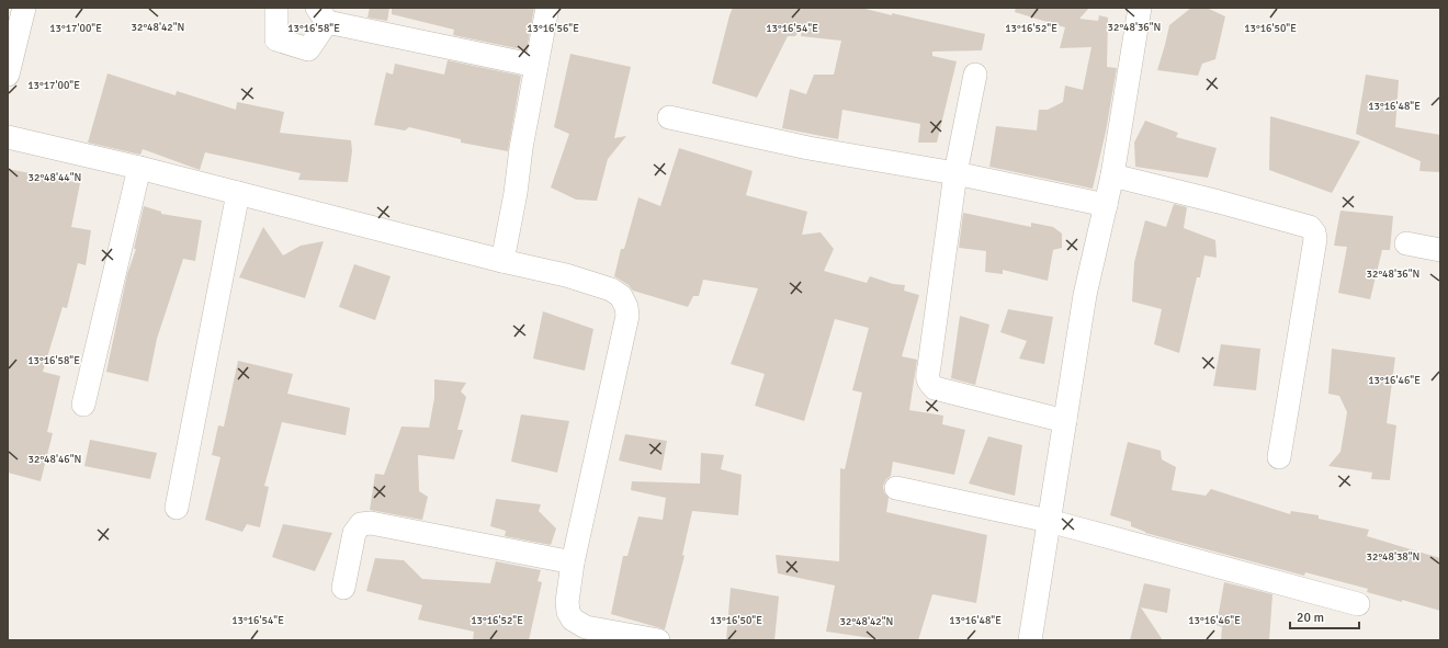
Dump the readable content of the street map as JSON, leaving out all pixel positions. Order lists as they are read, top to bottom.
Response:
{
  "scale_bar": "20 m",
  "coordinates": [
    "32°48'42\"N",
    "32°48'36\"N",
    "13°17'00\"E",
    "13°16'58\"E",
    "13°16'56\"E",
    "13°16'54\"E",
    "13°16'52\"E",
    "13°16'50\"E",
    "13°16'48\"E",
    "32°48'44\"N",
    "13°16'46\"E",
    "32°48'46\"N",
    "32°48'38\"N"
  ]
}
